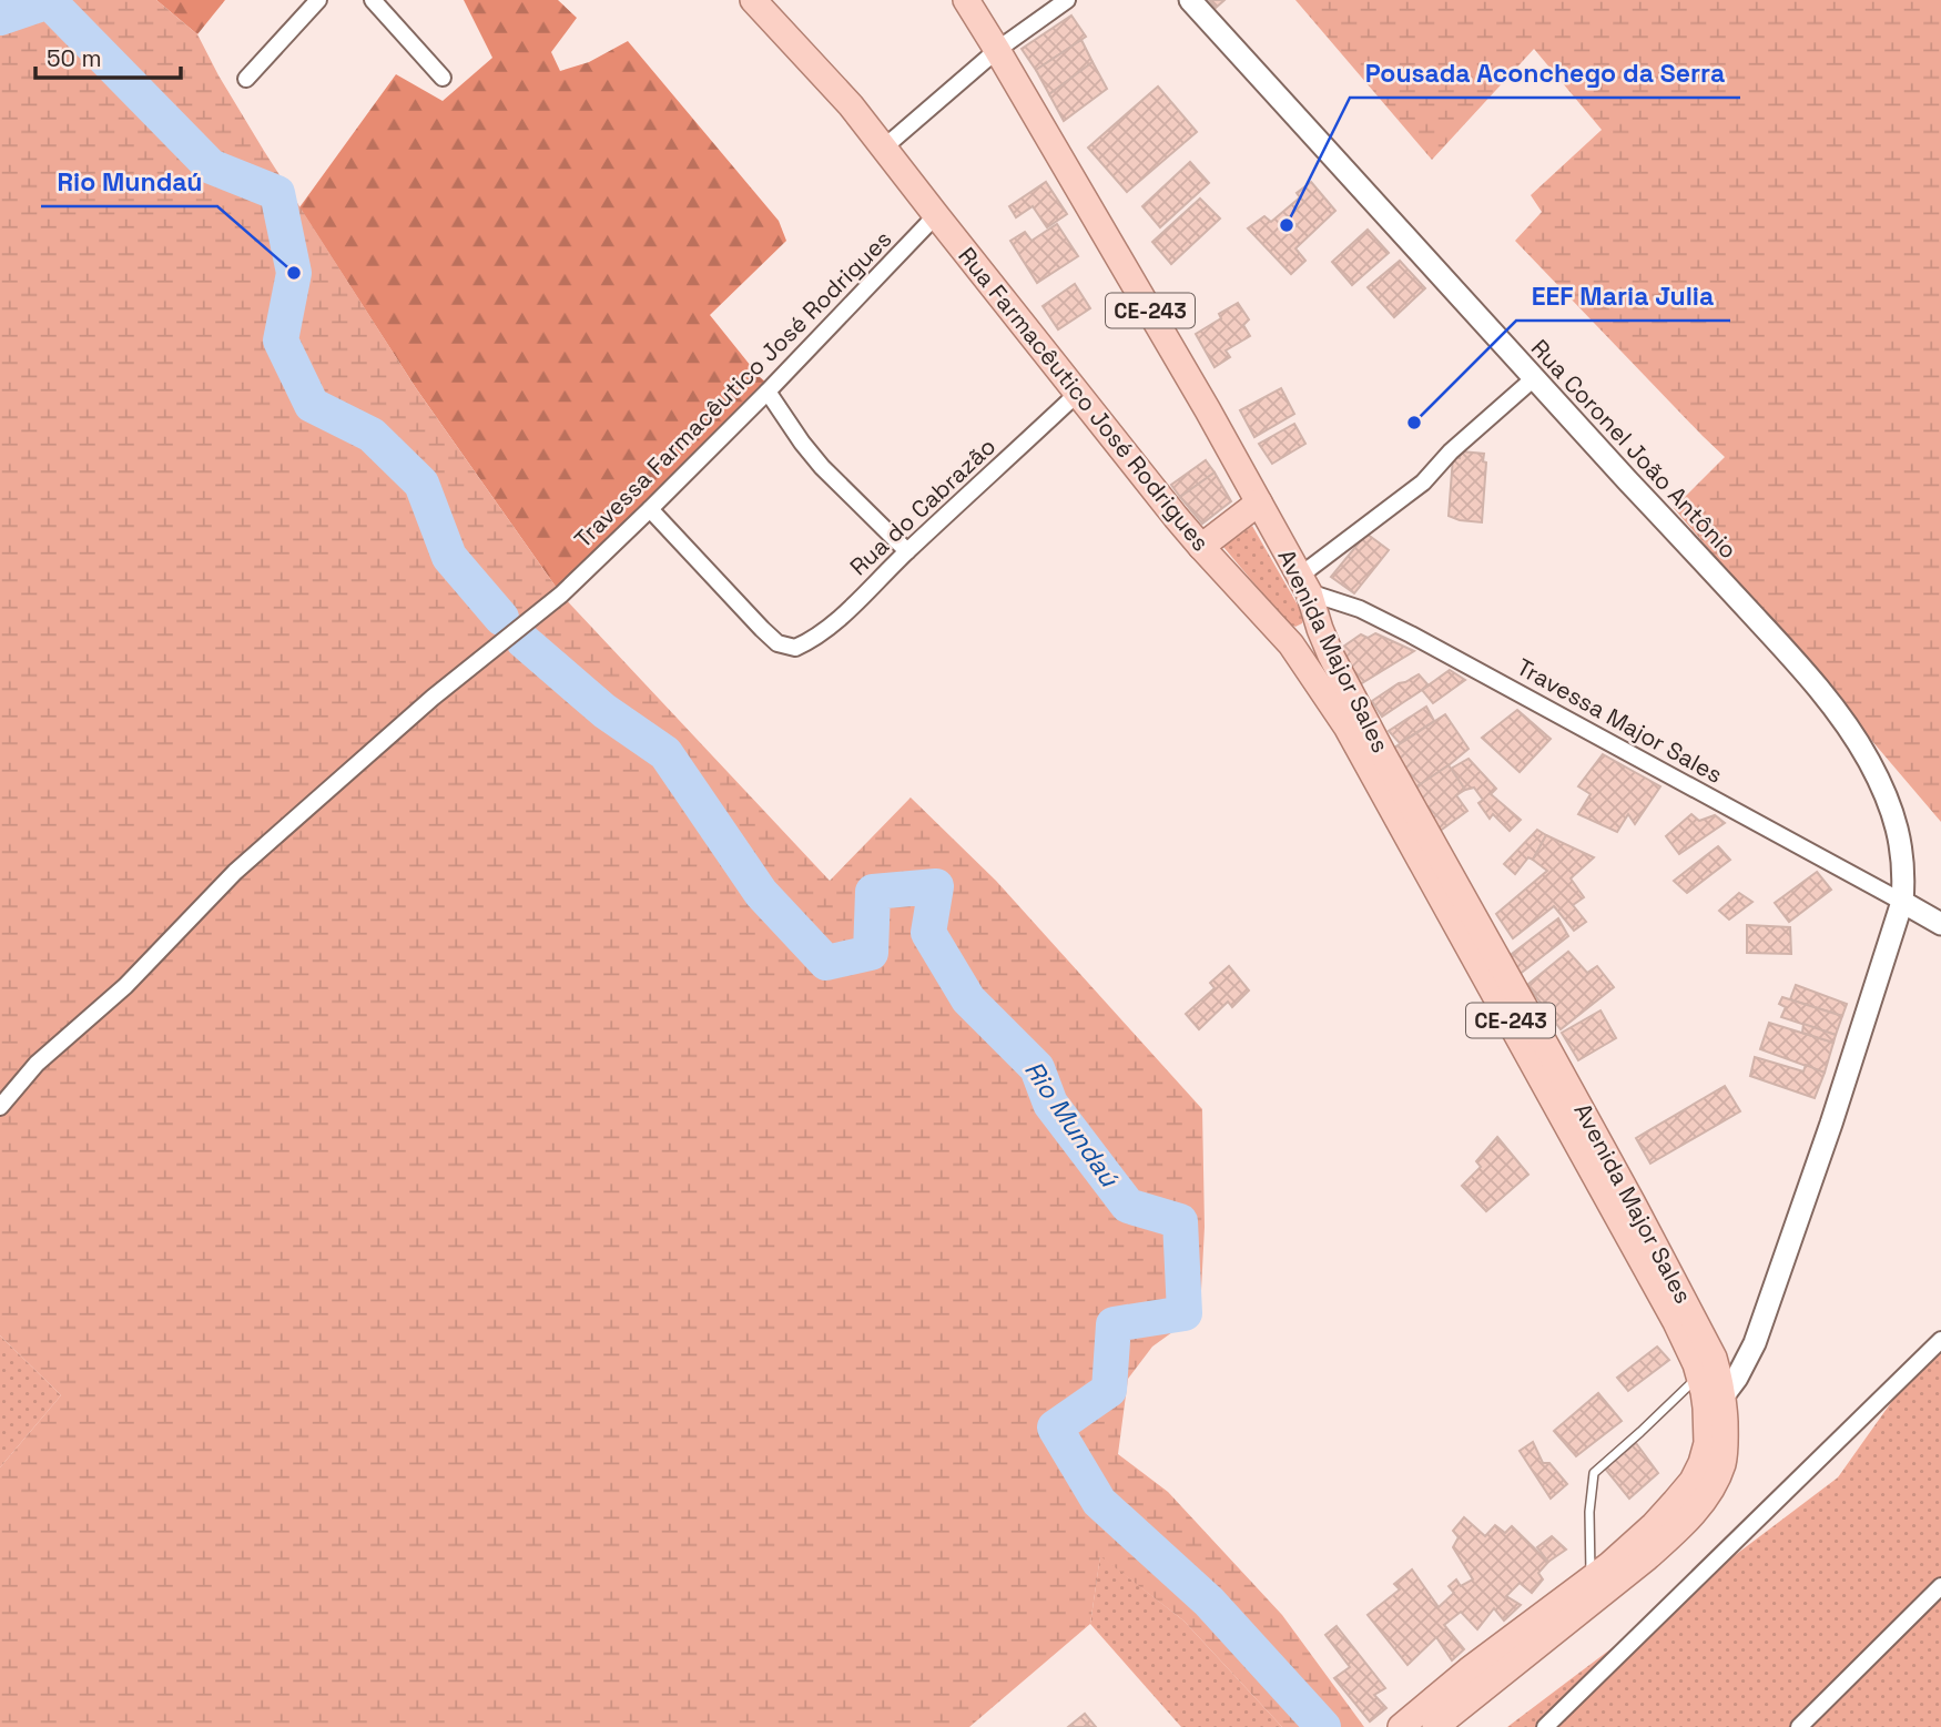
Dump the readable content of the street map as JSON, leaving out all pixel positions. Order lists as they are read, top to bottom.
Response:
{
  "streets": {
    "main road": ["CE-243", "Rua Farmacêutico José Rodrigues", "Avenida Major Sales"],
    "street": [
      "Travessa Farmacêutico José Rodrigues",
      "Rua Coronel João Antônio",
      "Rua do Cabrazão",
      "Travessa Major Sales"
    ]
  },
  "crossings": [
    ["CE-243", "Rua Coronel João Antônio"],
    ["CE-243", "Avenida Major Sales"],
    ["Travessa Farmacêutico José Rodrigues", "Rua Farmacêutico José Rodrigues"],
    ["Travessa Farmacêutico José Rodrigues", "Rua do Cabrazão"],
    ["Rua Farmacêutico José Rodrigues", "Rua do Cabrazão"],
    ["Rua Farmacêutico José Rodrigues", "Avenida Major Sales"],
    ["Rua Coronel João Antônio", "Avenida Major Sales"],
    ["Rua Coronel João Antônio", "Travessa Major Sales"],
    ["Avenida Major Sales", "Travessa Major Sales"]
  ],
  "water": ["Rio Mundaú"],
  "places": ["Pousada Aconchego da Serra", "Rio Mundaú", "EEF Maria Julia"],
  "scale_bar": "50 m"
}
